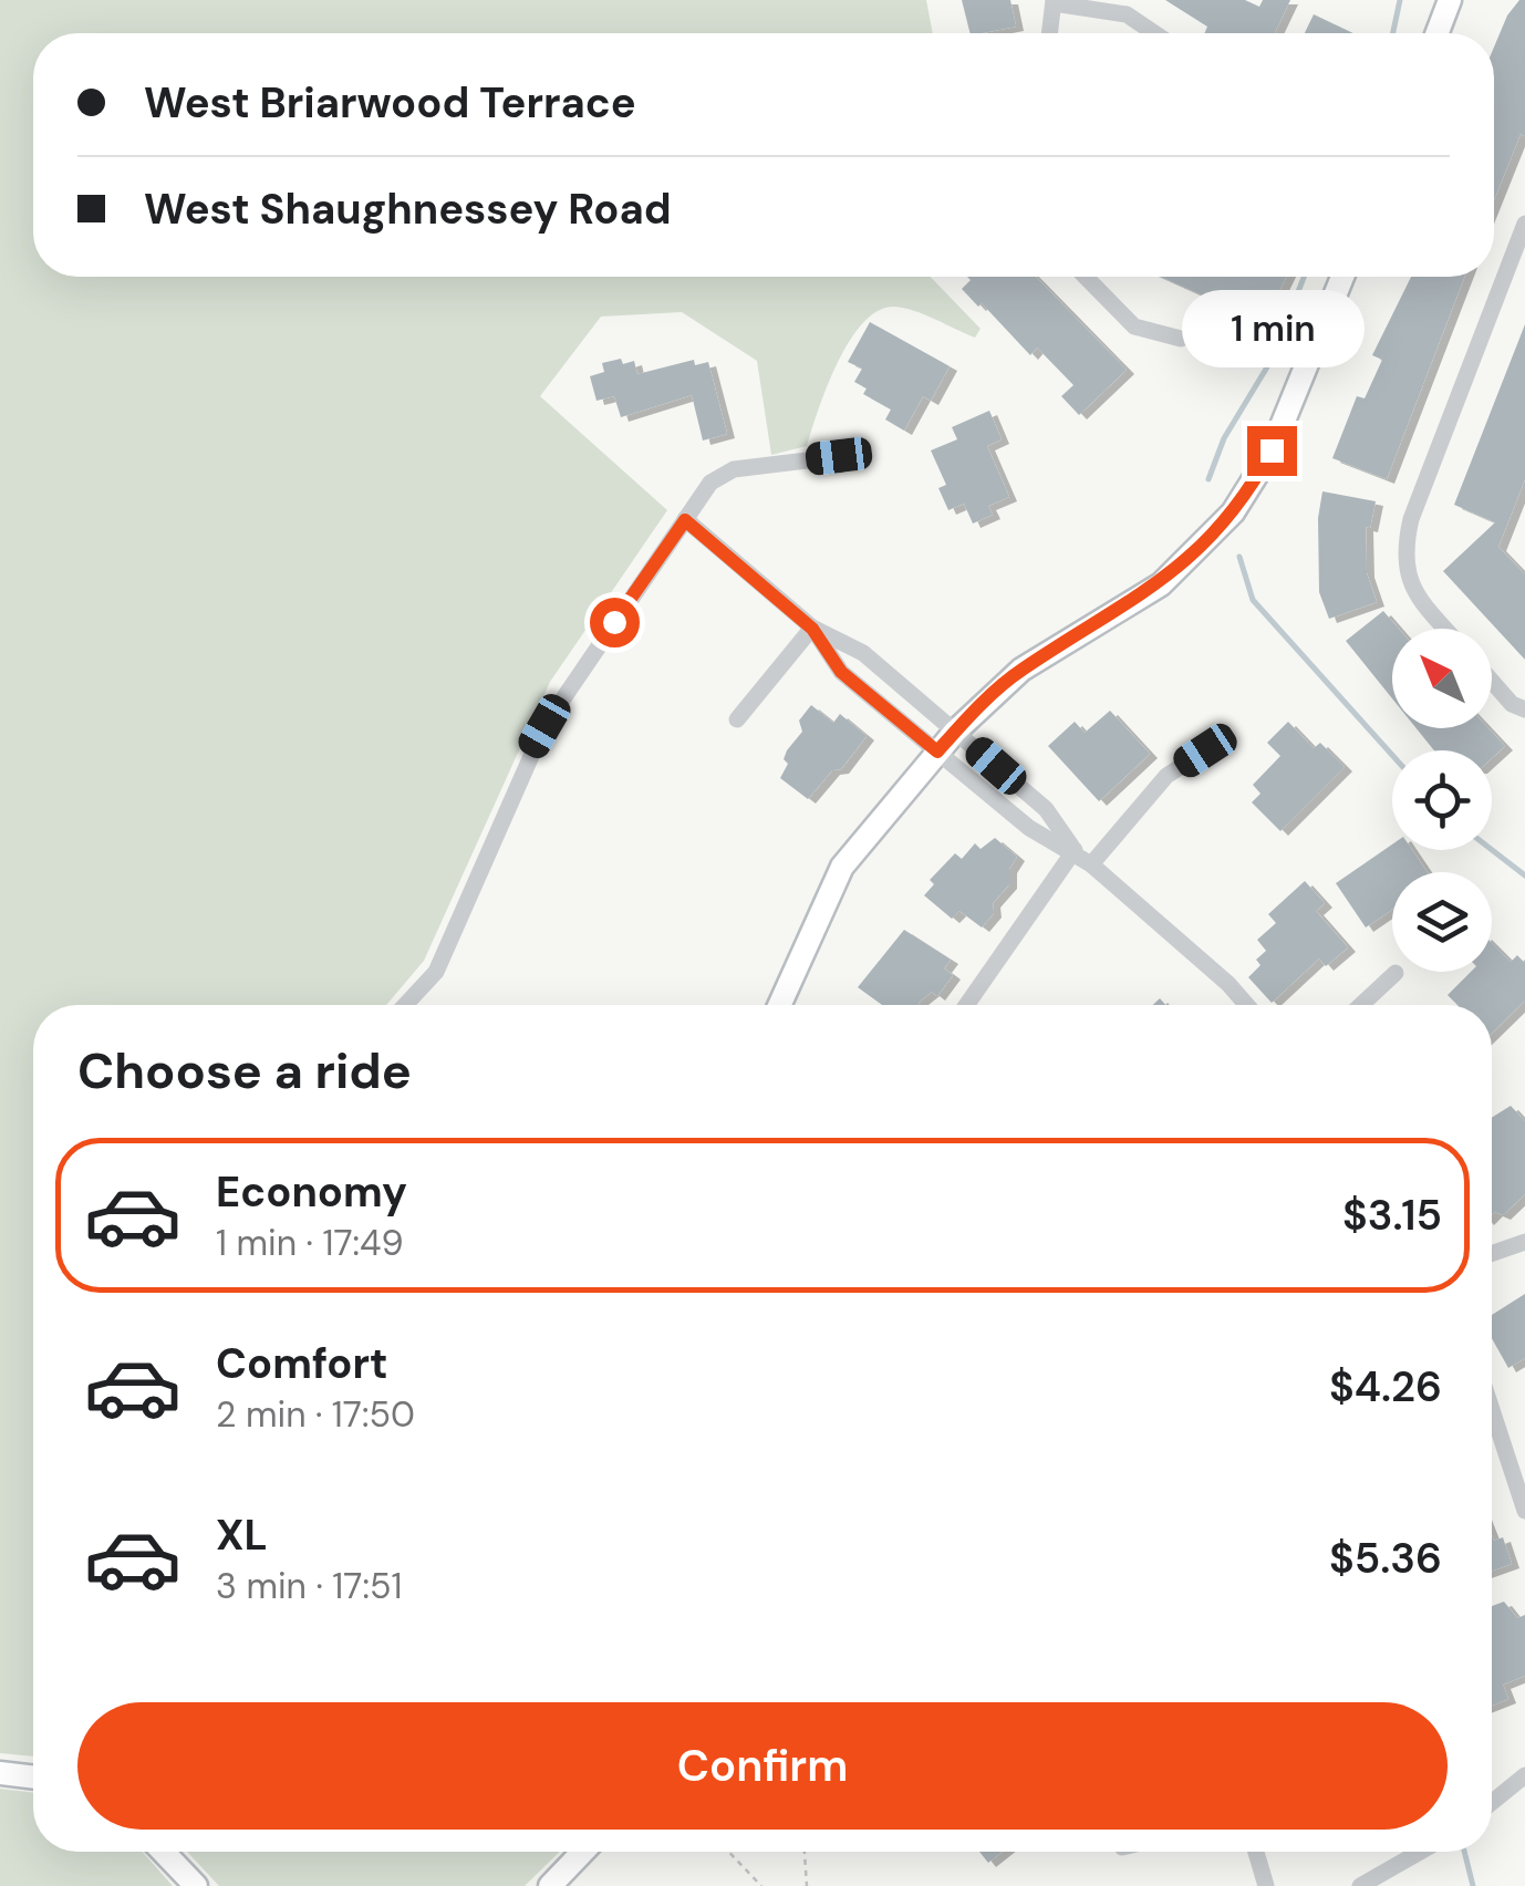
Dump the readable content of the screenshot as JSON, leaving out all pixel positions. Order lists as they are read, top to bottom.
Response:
{
  "north": "top left",
  "page": {
    "banner": ["West Briarwood Terrace", "West Shaughnessey Road"],
    "bubble": "1 min",
    "heading": "Choose a ride",
    "list": [
      {
        "name": "Economy",
        "note": "1 min · 17:49",
        "value": "$3.15"
      },
      {
        "name": "Comfort",
        "note": "2 min · 17:50",
        "value": "$4.26"
      },
      {
        "name": "XL",
        "note": "3 min · 17:51",
        "value": "$5.36"
      }
    ],
    "buttons": "Confirm"
  }
}
